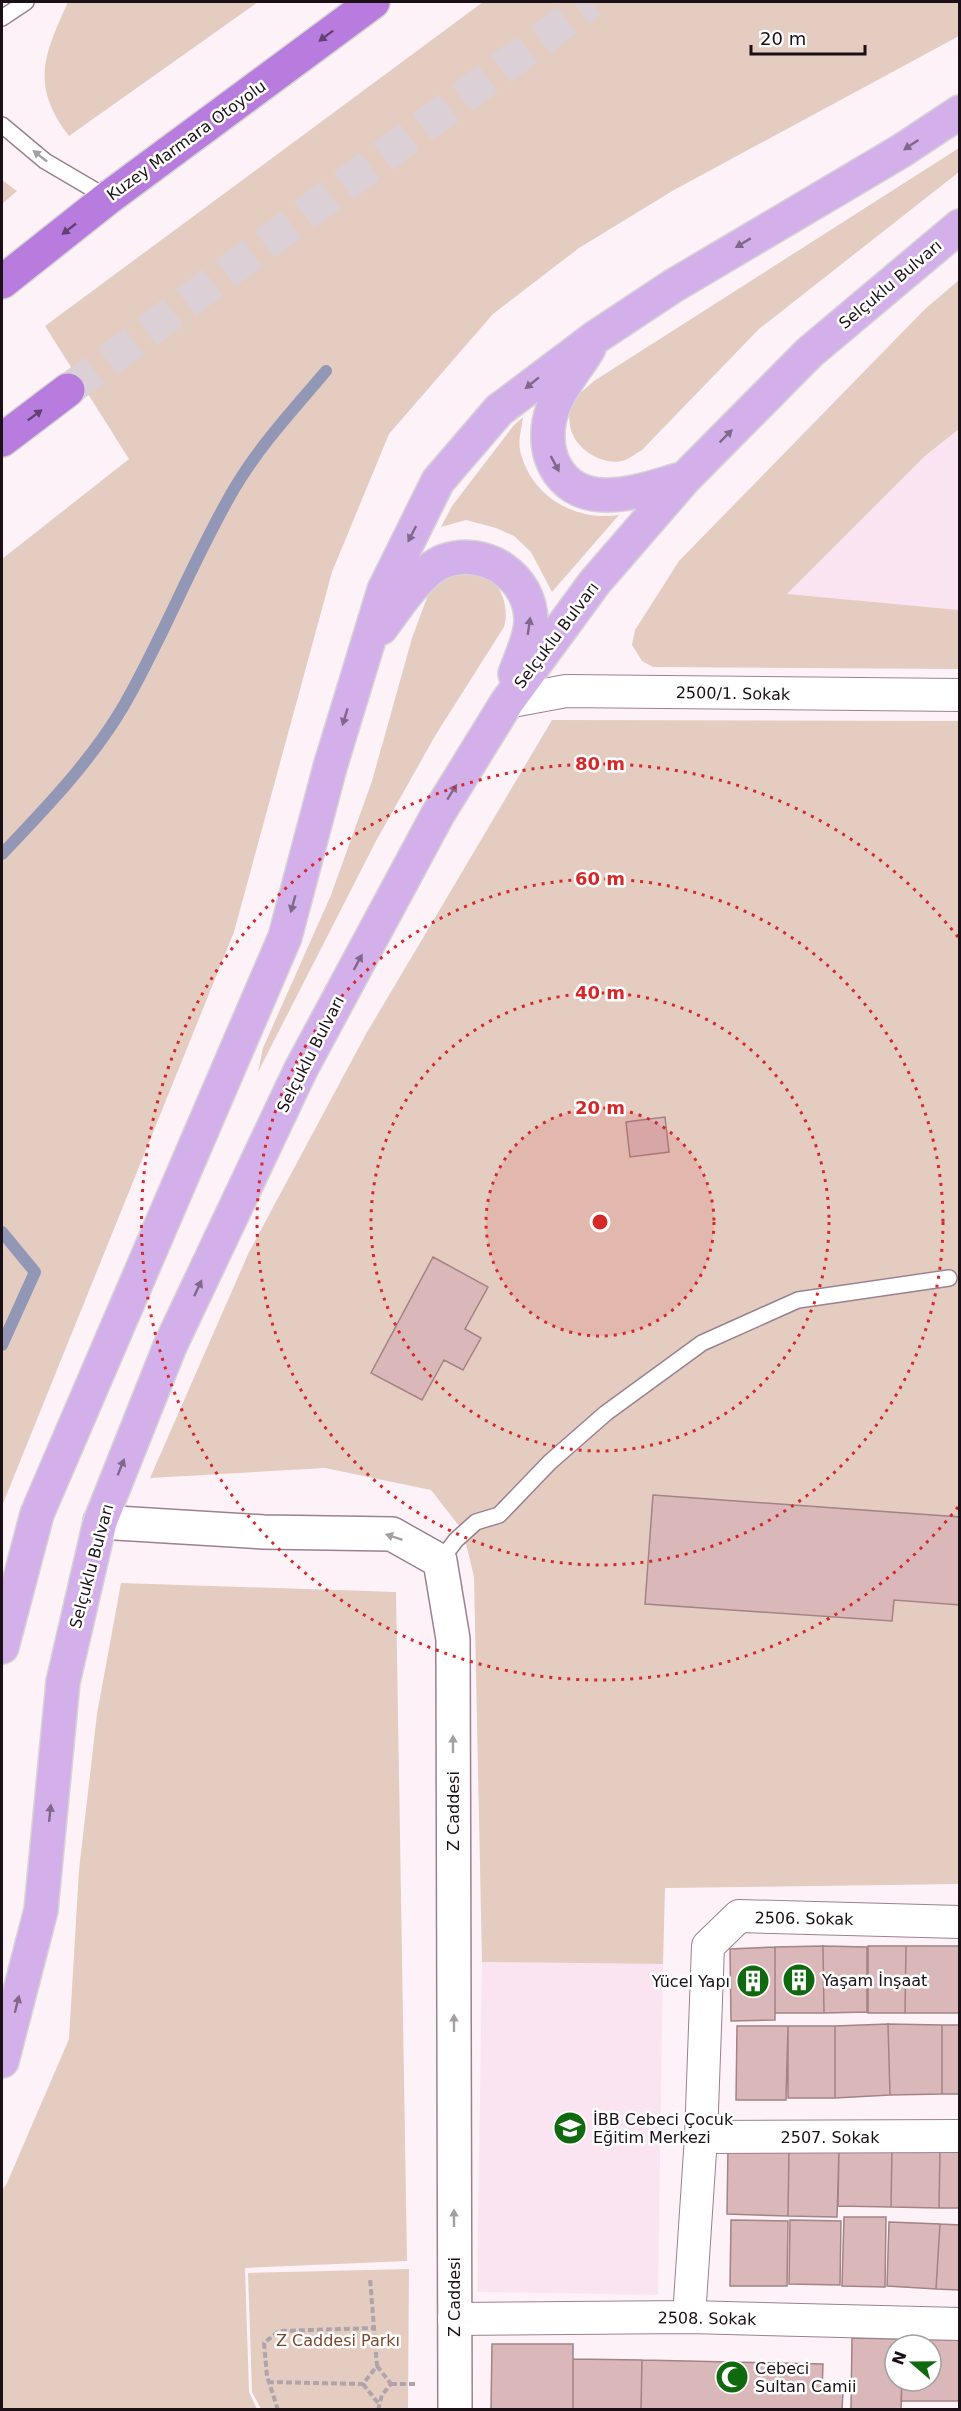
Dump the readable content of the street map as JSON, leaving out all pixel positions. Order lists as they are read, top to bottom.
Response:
{
  "streets": {
    "highway": ["Kuzey Marmara Otoyolu"],
    "main road": ["Selçuklu Bulvarı"],
    "street": [
      "2500/1. Sokak",
      "Z Caddesi",
      "2506. Sokak",
      "2507. Sokak",
      "2508. Sokak"
    ]
  },
  "crossings": [
    ["Selçuklu Bulvarı", "2500/1. Sokak"],
    ["Z Caddesi", "2508. Sokak"],
    ["2506. Sokak", "2507. Sokak"],
    ["2506. Sokak", "2508. Sokak"]
  ],
  "one_way": ["Kuzey Marmara Otoyolu", "Z Caddesi"],
  "parks": ["Z Caddesi Parkı"],
  "places": {
    "building": ["Yaşam İnşaat", "Yücel Yapı"],
    "school or university": ["İBB Cebeci Çocuk Eğitim Merkezi"],
    "mosque": ["Cebeci Sultan Camii"]
  },
  "scale_bar": "20 m",
  "north": "left",
  "rings": [
    "80 m",
    "60 m",
    "40 m",
    "20 m"
  ]
}
